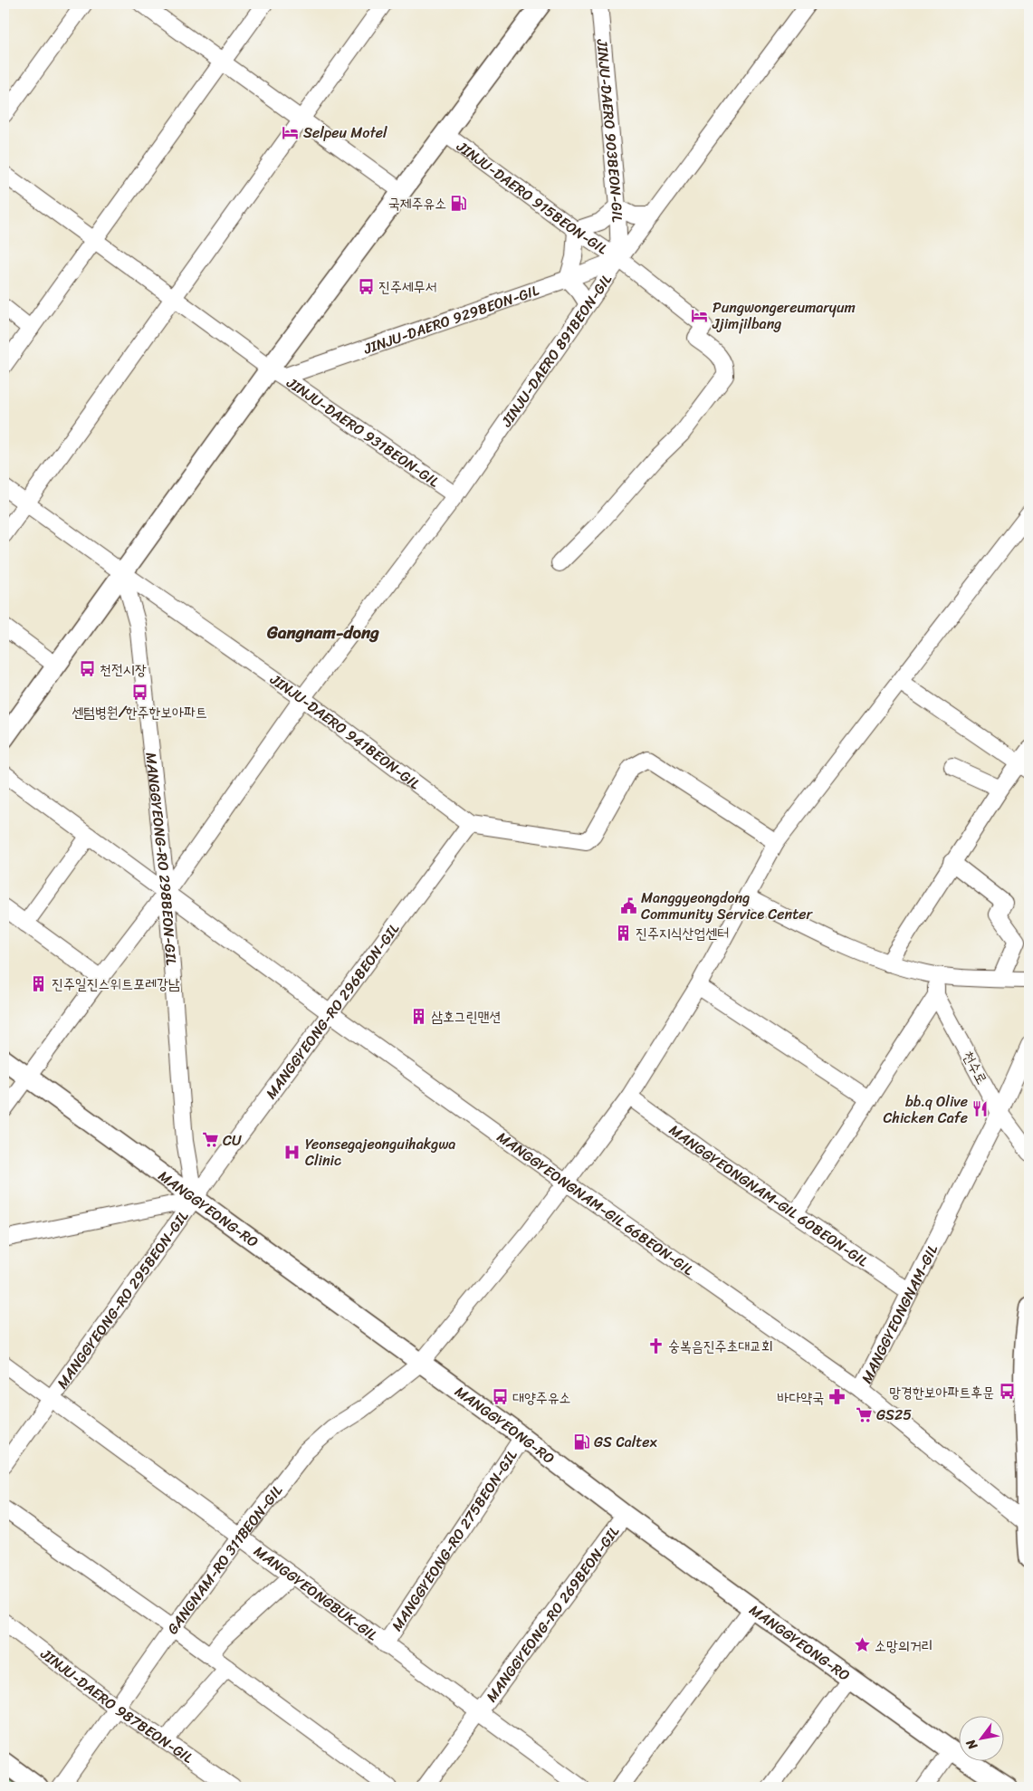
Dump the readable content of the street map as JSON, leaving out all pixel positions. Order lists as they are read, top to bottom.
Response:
{
  "streets": {
    "street": [
      "JINJU-DAERO 903BEON-GIL",
      "JINJU-DAERO 915BEON-GIL",
      "JINJU-DAERO 929BEON-GIL",
      "JINJU-DAERO 891BEON-GIL",
      "JINJU-DAERO 931BEON-GIL",
      "JINJU-DAERO 941BEON-GIL",
      "MANGGYEONG-RO 298BEON-GIL",
      "MANGGYEONG-RO 296BEON-GIL",
      "천수로",
      "MANGGYEONGNAM-GIL 60BEON-GIL",
      "MANGGYEONGNAM-GIL 66BEON-GIL",
      "MANGGYEONG-RO",
      "MANGGYEONG-RO 295BEON-GIL",
      "MANGGYEONGNAM-GIL",
      "MANGGYEONG-RO 275BEON-GIL",
      "GANGNAM-RO 311BEON-GIL",
      "MANGGYEONGBUK-GIL",
      "MANGGYEONG-RO 269BEON-GIL",
      "JINJU-DAERO 987BEON-GIL"
    ]
  },
  "crossings": [
    ["JINJU-DAERO 903BEON-GIL", "JINJU-DAERO 915BEON-GIL"],
    ["JINJU-DAERO 903BEON-GIL", "JINJU-DAERO 929BEON-GIL"],
    ["JINJU-DAERO 903BEON-GIL", "JINJU-DAERO 891BEON-GIL"],
    ["JINJU-DAERO 915BEON-GIL", "JINJU-DAERO 929BEON-GIL"],
    ["JINJU-DAERO 915BEON-GIL", "JINJU-DAERO 891BEON-GIL"],
    ["JINJU-DAERO 929BEON-GIL", "JINJU-DAERO 891BEON-GIL"],
    ["JINJU-DAERO 929BEON-GIL", "JINJU-DAERO 931BEON-GIL"],
    ["JINJU-DAERO 891BEON-GIL", "JINJU-DAERO 931BEON-GIL"],
    ["JINJU-DAERO 891BEON-GIL", "JINJU-DAERO 941BEON-GIL"],
    ["JINJU-DAERO 891BEON-GIL", "MANGGYEONG-RO 298BEON-GIL"],
    ["JINJU-DAERO 891BEON-GIL", "MANGGYEONGNAM-GIL 66BEON-GIL"],
    ["JINJU-DAERO 891BEON-GIL", "MANGGYEONG-RO"],
    ["JINJU-DAERO 941BEON-GIL", "MANGGYEONG-RO 298BEON-GIL"],
    ["JINJU-DAERO 941BEON-GIL", "MANGGYEONG-RO 296BEON-GIL"],
    ["JINJU-DAERO 941BEON-GIL", "GANGNAM-RO 311BEON-GIL"],
    ["MANGGYEONG-RO 298BEON-GIL", "MANGGYEONG-RO 296BEON-GIL"],
    ["MANGGYEONG-RO 298BEON-GIL", "MANGGYEONGNAM-GIL 66BEON-GIL"],
    ["MANGGYEONG-RO 298BEON-GIL", "MANGGYEONG-RO"],
    ["MANGGYEONG-RO 298BEON-GIL", "MANGGYEONG-RO 295BEON-GIL"],
    ["MANGGYEONG-RO 296BEON-GIL", "MANGGYEONGNAM-GIL 66BEON-GIL"],
    ["MANGGYEONG-RO 296BEON-GIL", "MANGGYEONG-RO"],
    ["MANGGYEONG-RO 296BEON-GIL", "MANGGYEONG-RO 295BEON-GIL"],
    ["천수로", "MANGGYEONGNAM-GIL"],
    ["MANGGYEONGNAM-GIL 60BEON-GIL", "MANGGYEONGNAM-GIL"],
    ["MANGGYEONGNAM-GIL 60BEON-GIL", "GANGNAM-RO 311BEON-GIL"],
    ["MANGGYEONGNAM-GIL 66BEON-GIL", "MANGGYEONGNAM-GIL"],
    ["MANGGYEONGNAM-GIL 66BEON-GIL", "GANGNAM-RO 311BEON-GIL"],
    ["MANGGYEONG-RO", "MANGGYEONG-RO 295BEON-GIL"],
    ["MANGGYEONG-RO", "MANGGYEONG-RO 275BEON-GIL"],
    ["MANGGYEONG-RO", "GANGNAM-RO 311BEON-GIL"],
    ["MANGGYEONG-RO", "MANGGYEONG-RO 269BEON-GIL"],
    ["MANGGYEONG-RO 295BEON-GIL", "MANGGYEONGBUK-GIL"],
    ["MANGGYEONG-RO 275BEON-GIL", "MANGGYEONGBUK-GIL"],
    ["GANGNAM-RO 311BEON-GIL", "MANGGYEONGBUK-GIL"],
    ["GANGNAM-RO 311BEON-GIL", "JINJU-DAERO 987BEON-GIL"],
    ["MANGGYEONGBUK-GIL", "MANGGYEONG-RO 269BEON-GIL"]
  ],
  "districts": ["Gangnam-dong"],
  "places": {
    "hotel": ["Selpeu Motel", "Pungwongereumaryum Jjimjilbang"],
    "fuel station": ["국제주유소", "GS Caltex"],
    "bus stop": [
      "진주세무서",
      "천전시장",
      "센텀병원/한주한보아파트",
      "망경한보아파트후문",
      "대양주유소"
    ],
    "public building": ["Manggyeongdong Community Service Center"],
    "building": ["진주지식산업센터", "진주일진스위트포레강남", "삼호그린맨션"],
    "restaurant": ["bb.q Olive Chicken Cafe"],
    "supermarket": ["CU", "GS25"],
    "hospital": ["Yeonsegajeonguihakgwa Clinic"],
    "church": ["숭복음진주초대교회"],
    "pharmacy": ["바다약국"],
    "place": ["소망의거리"]
  },
  "north": "bottom left"
}
